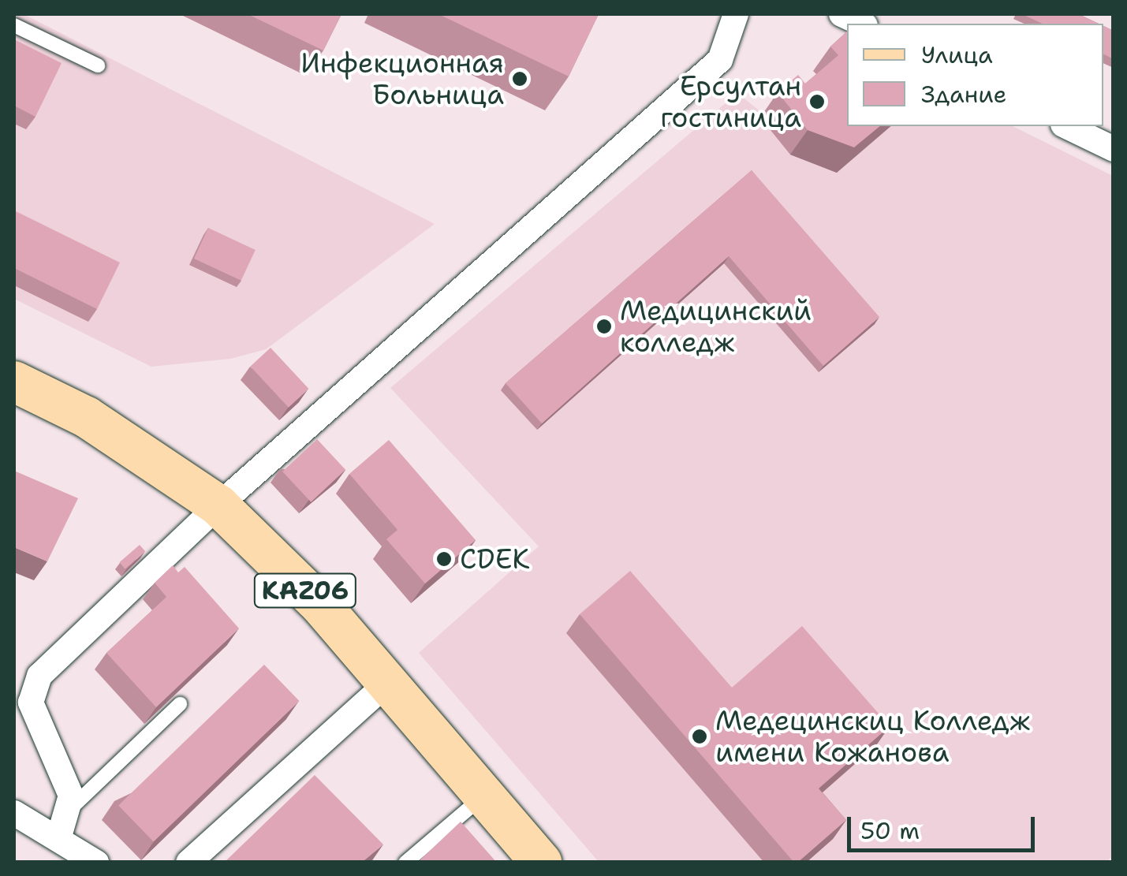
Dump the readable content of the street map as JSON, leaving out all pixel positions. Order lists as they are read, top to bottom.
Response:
{
  "streets": {
    "main road": ["KАZ06"]
  },
  "places": [
    "Инфекционная Больница",
    "Ерсултан гостиница",
    "Медицинский колледж",
    "CDEK",
    "Медецинскиц Колледж имени Кожанова"
  ],
  "legend": ["Улица", "Здание"],
  "scale_bar": "50 m"
}
